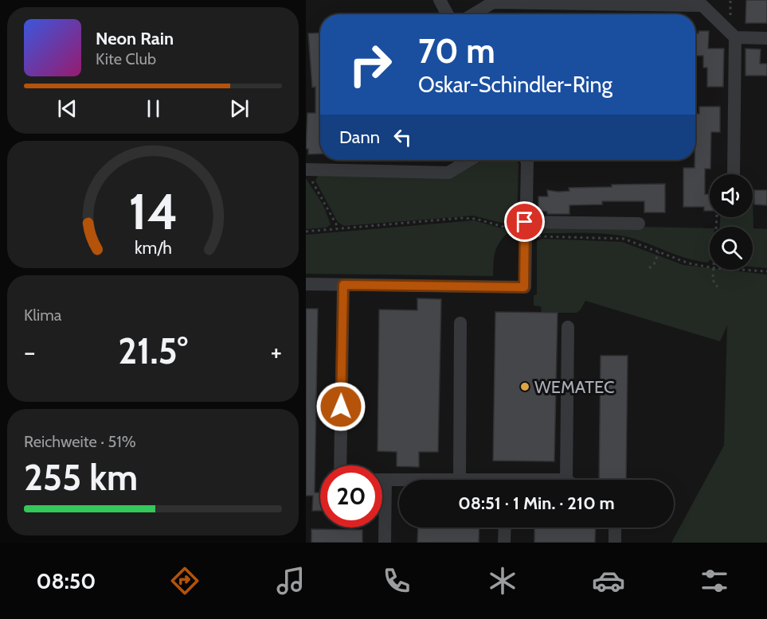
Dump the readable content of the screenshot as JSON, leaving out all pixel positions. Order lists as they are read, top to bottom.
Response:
{
  "places": ["WEMATEC"],
  "page": {
    "turn": ["70 m", "Oskar-Schindler-Ring"],
    "song": ["Neon Rain", "Kite Club"],
    "then": "Dann",
    "tile": [
      "Klima",
      ["Reichweite · 51%", "255 km"]
    ],
    "heat": ["−", "21.5°", "+"],
    "limit": "20",
    "trip": "08:51 · 1 Min. · 210 m",
    "tabs": "08:50",
    "gauge": ["14", "km/h"]
  }
}
